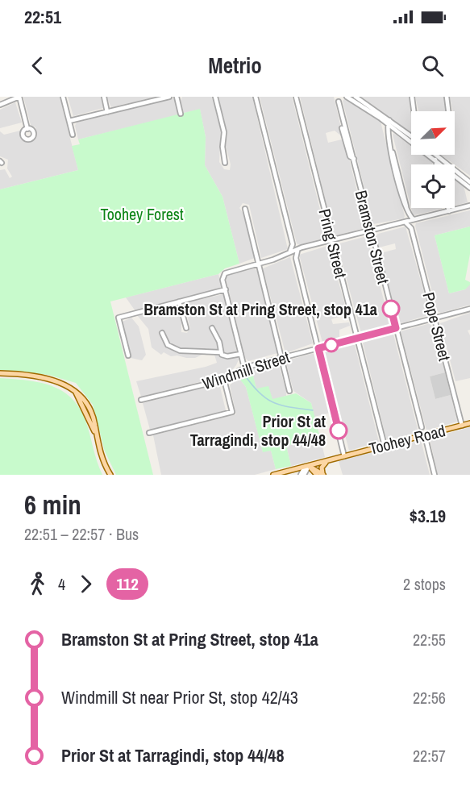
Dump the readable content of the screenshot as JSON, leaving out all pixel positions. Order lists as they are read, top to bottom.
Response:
{
  "streets": {
    "main road": ["Toohey Road"],
    "street": [
      "Bramston Street",
      "Pring Street",
      "Pope Street",
      "Windmill Street"
    ]
  },
  "crossings": [
    ["Bramston Street", "Windmill Street"],
    ["Pring Street", "Windmill Street"],
    ["Pring Street", "Toohey Road"],
    ["Pope Street", "Windmill Street"],
    ["Pope Street", "Toohey Road"]
  ],
  "parks": ["Toohey Forest"],
  "places": ["Bramston St at Pring Street, stop 41a", "Prior St at Tarragindi, stop 44/48"],
  "lines": ["bus line 112"],
  "north": "top right",
  "page": {
    "status": "22:51",
    "header": "Metrio",
    "heading": ["6 min", "22:51 – 22:57 · Bus", "$3.19"],
    "legs": ["4", "112", "2 stops"],
    "list": [
      {
        "name": "Bramston St at Pring Street, stop 41a",
        "value": "22:55"
      },
      {
        "name": "Windmill St near Prior St, stop 42/43",
        "value": "22:56"
      },
      {
        "name": "Prior St at Tarragindi, stop 44/48",
        "value": "22:57"
      }
    ]
  }
}
